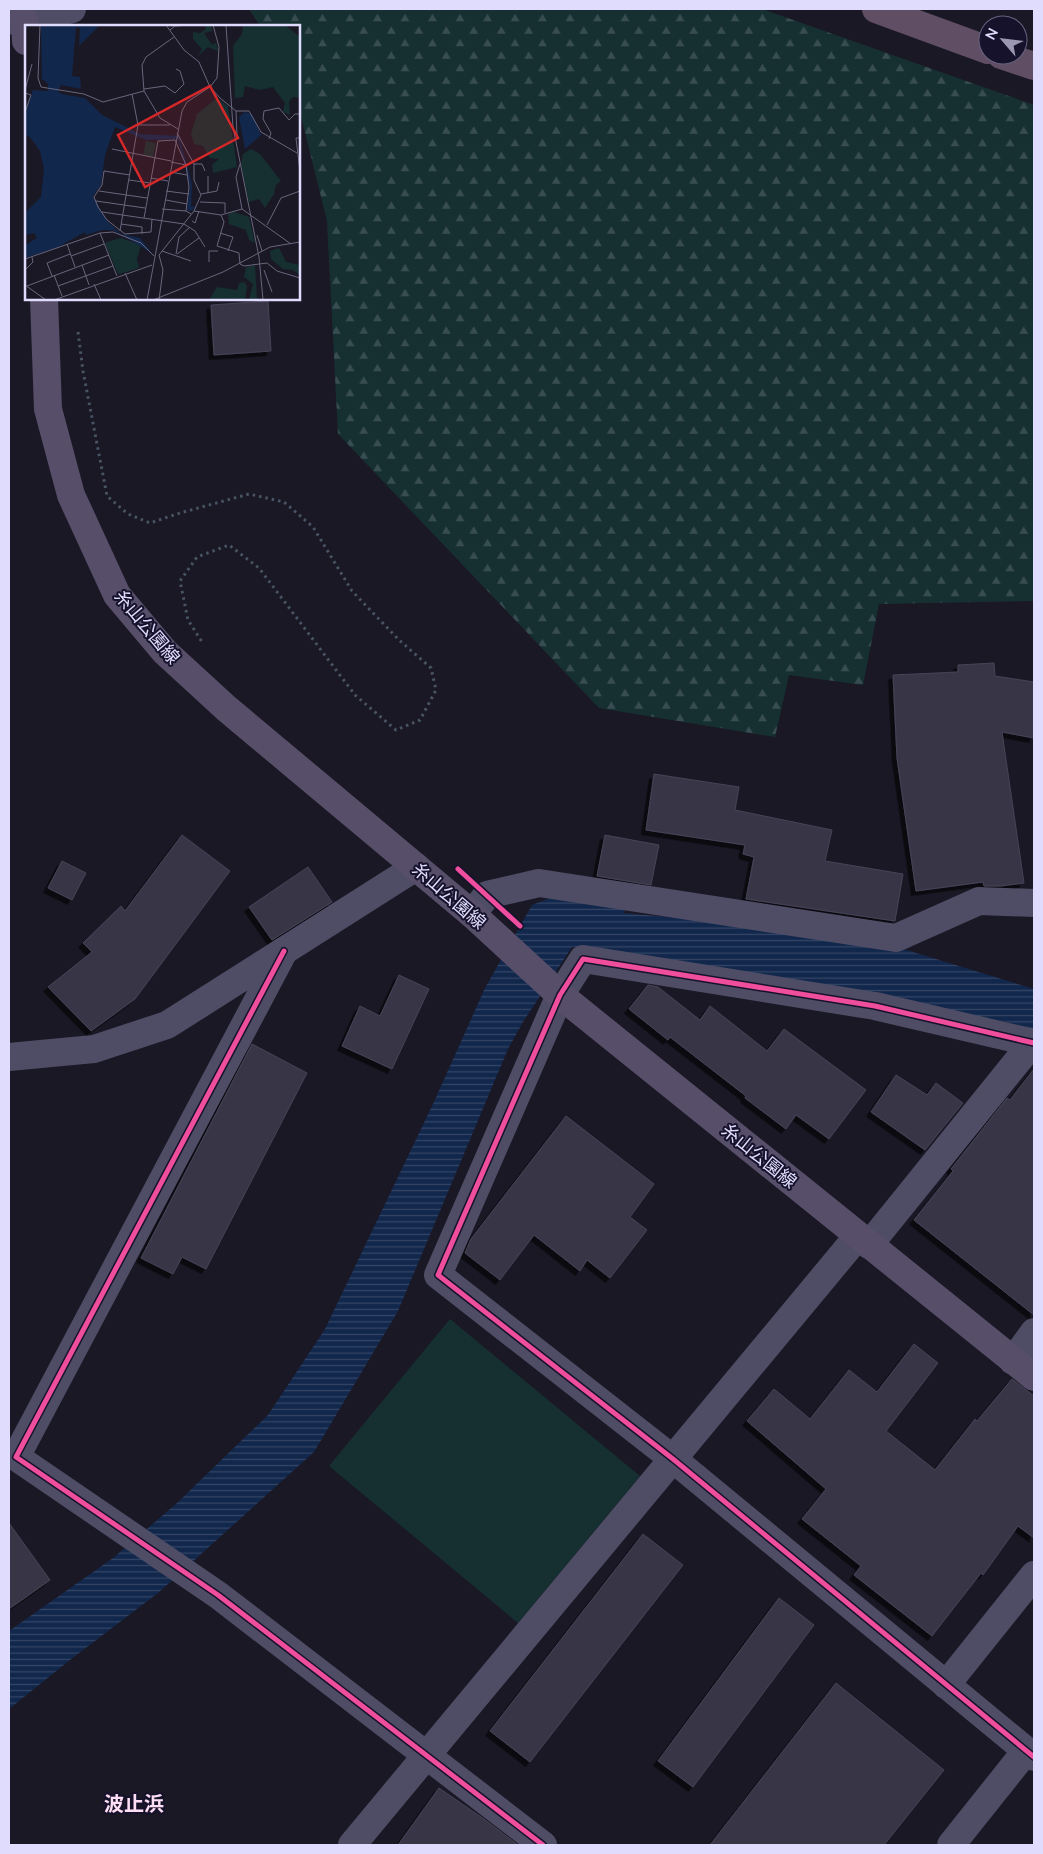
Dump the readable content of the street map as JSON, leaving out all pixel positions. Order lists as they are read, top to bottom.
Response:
{
  "streets": {
    "main road": ["糸山公園線"]
  },
  "districts": ["波止浜"],
  "north": "top left"
}
